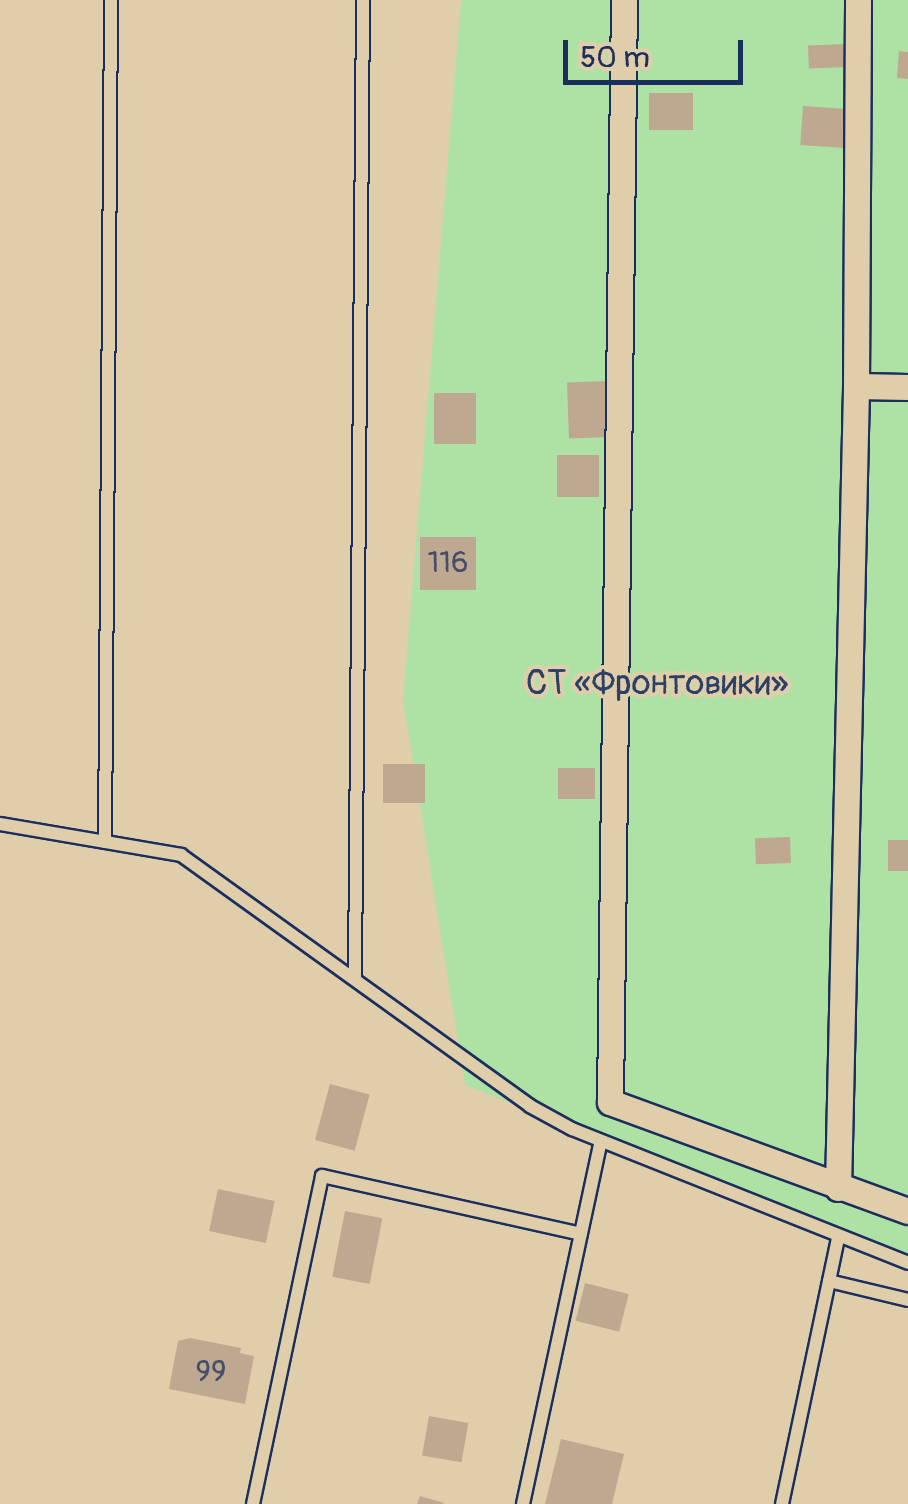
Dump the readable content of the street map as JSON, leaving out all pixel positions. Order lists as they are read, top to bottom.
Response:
{
  "parks": ["СТ «Фронтовики»"],
  "house_numbers": ["116", "99"],
  "scale_bar": "50 m"
}
